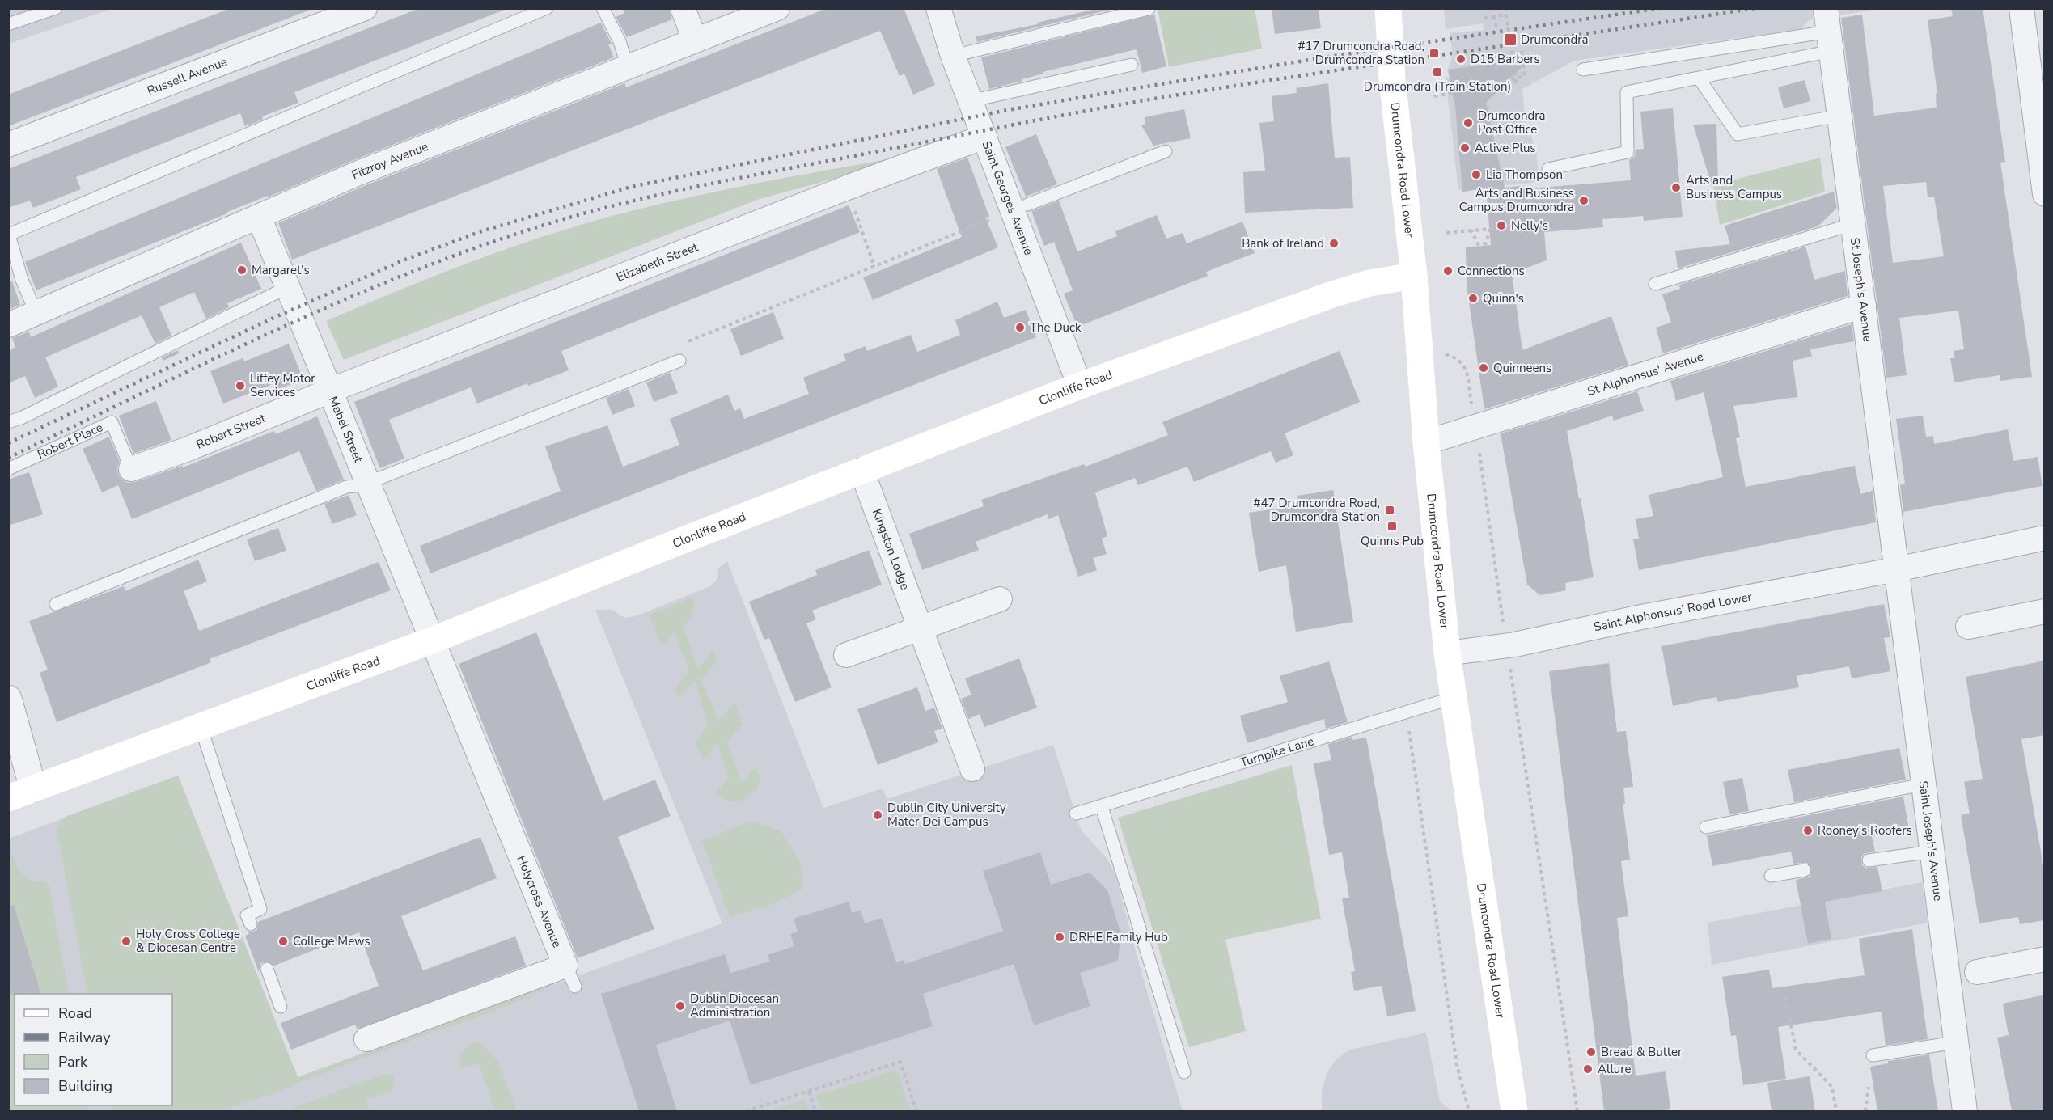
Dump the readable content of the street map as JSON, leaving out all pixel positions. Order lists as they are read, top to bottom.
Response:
{
  "streets": {
    "main road": ["Drumcondra Road Lower", "Clonliffe Road"],
    "street": [
      "Russell Avenue",
      "Fitzroy Avenue",
      "Saint Georges Avenue",
      "Elizabeth Street",
      "St Joseph's Avenue",
      "St Alphonsus' Avenue",
      "Mabel Street",
      "Robert Street",
      "Kingston Lodge",
      "Saint Alphonsus' Road Lower",
      "Saint Joseph's Avenue",
      "Holycross Avenue"
    ],
    "lane": ["Robert Place", "Turnpike Lane"]
  },
  "crossings": [
    ["Fitzroy Avenue", "Mabel Street"],
    ["Drumcondra Road Lower", "St Alphonsus' Avenue"],
    ["Drumcondra Road Lower", "Clonliffe Road"],
    ["Drumcondra Road Lower", "Saint Alphonsus' Road Lower"],
    ["Drumcondra Road Lower", "Turnpike Lane"],
    ["Saint Georges Avenue", "Elizabeth Street"],
    ["Saint Georges Avenue", "Clonliffe Road"],
    ["Elizabeth Street", "Mabel Street"],
    ["Elizabeth Street", "Robert Street"],
    ["St Joseph's Avenue", "St Alphonsus' Avenue"],
    ["St Joseph's Avenue", "Saint Alphonsus' Road Lower"],
    ["St Joseph's Avenue", "Saint Joseph's Avenue"],
    ["Clonliffe Road", "Mabel Street"],
    ["Clonliffe Road", "Kingston Lodge"],
    ["Clonliffe Road", "Holycross Avenue"],
    ["Mabel Street", "Robert Street"],
    ["Mabel Street", "Holycross Avenue"],
    ["Robert Street", "Robert Place"],
    ["Saint Alphonsus' Road Lower", "Saint Joseph's Avenue"]
  ],
  "places": {
    "transit": [
      "Drumcondra",
      "#17 Drumcondra Road, Drumcondra Station",
      "Drumcondra (Train Station)",
      "#47 Drumcondra Road, Drumcondra Station",
      "Quinns Pub"
    ],
    "other": [
      "D15 Barbers",
      "Drumcondra Post Office",
      "Active Plus",
      "Lia Thompson",
      "Arts and Business Campus",
      "Arts and Business Campus Drumcondra",
      "Nelly's",
      "Bank of Ireland",
      "Margaret's",
      "Connections",
      "Quinn's",
      "The Duck",
      "Quinneens",
      "Liffey Motor Services",
      "Dublin City University Mater Dei Campus",
      "Rooney's Roofers",
      "DRHE Family Hub",
      "Holy Cross College & Diocesan Centre",
      "College Mews",
      "Dublin Diocesan Administration",
      "Bread & Butter",
      "Allure"
    ]
  },
  "legend": [
    "Road",
    "Railway",
    "Park",
    "Building"
  ]
}
